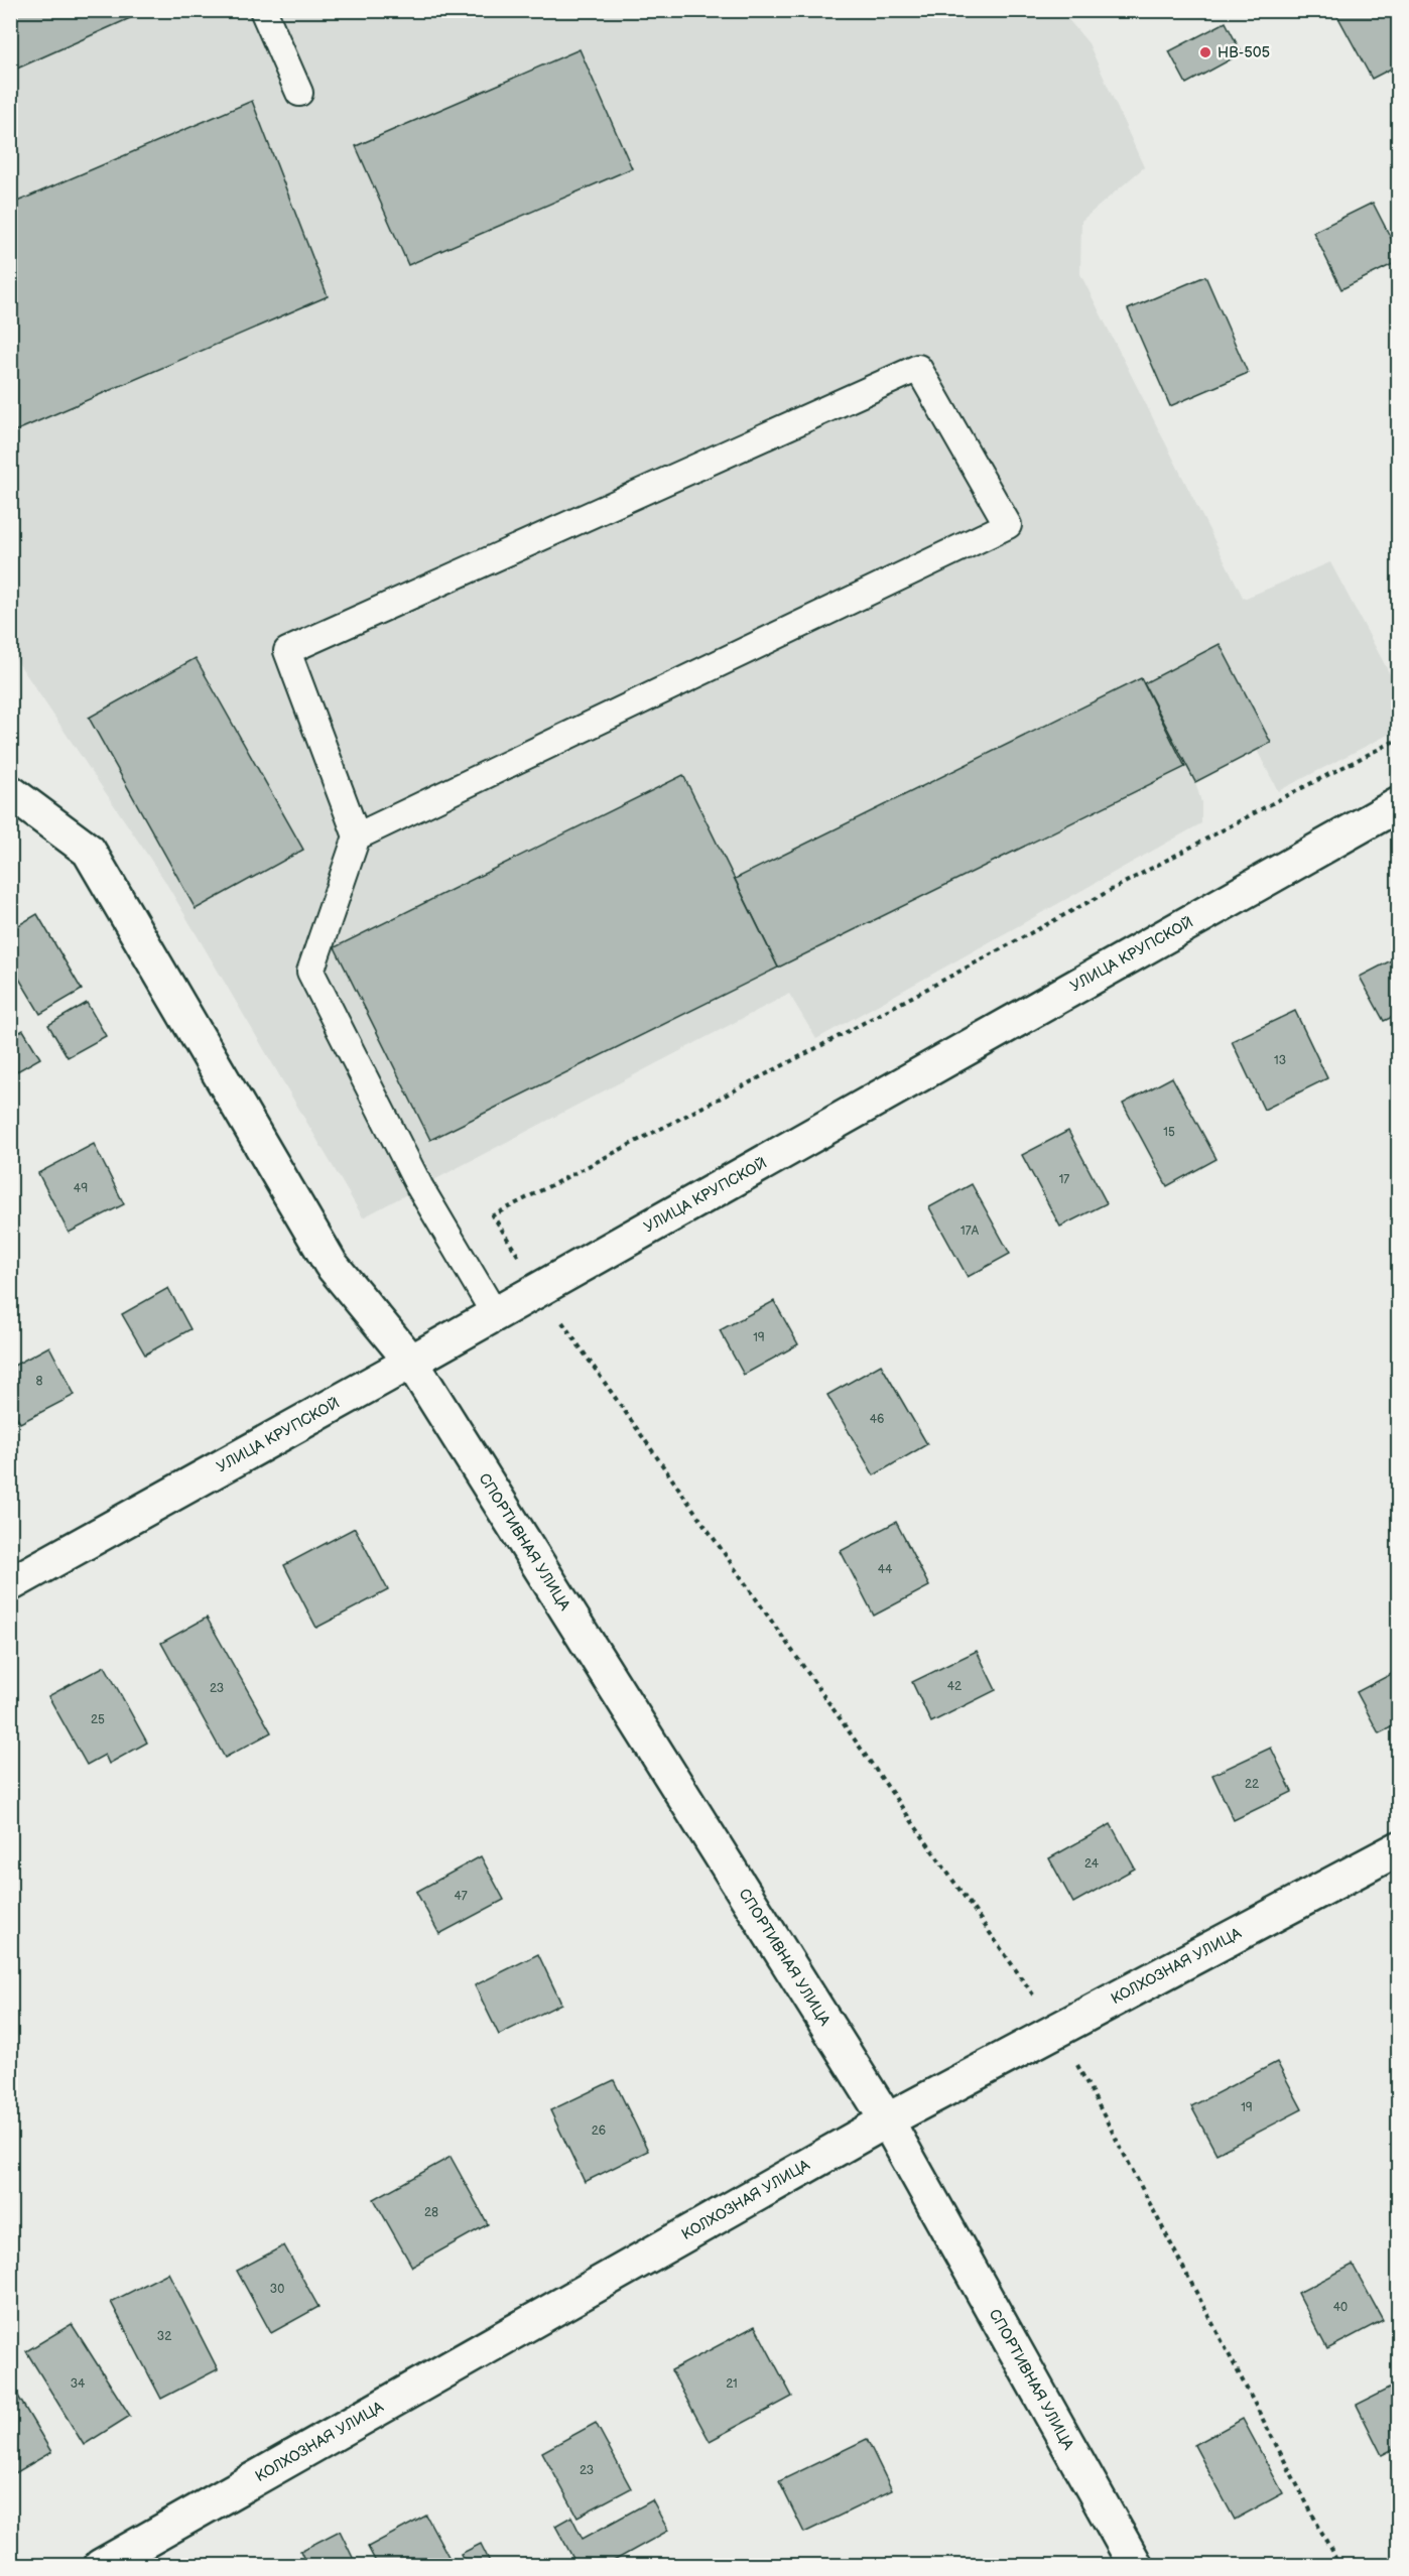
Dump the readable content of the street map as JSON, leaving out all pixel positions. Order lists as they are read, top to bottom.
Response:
{
  "streets": {
    "street": ["УЛИЦА КРУПСКОЙ", "СПОРТИВНАЯ УЛИЦА", "КОЛХОЗНАЯ УЛИЦА"]
  },
  "crossings": [
    ["УЛИЦА КРУПСКОЙ", "СПОРТИВНАЯ УЛИЦА"],
    ["СПОРТИВНАЯ УЛИЦА", "КОЛХОЗНАЯ УЛИЦА"]
  ],
  "places": ["НВ-505"],
  "house_numbers": [
    "13",
    "15",
    "17",
    "49",
    "17А",
    "19",
    "8",
    "46",
    "44",
    "42",
    "23",
    "25",
    "22",
    "24",
    "47",
    "19",
    "26",
    "28",
    "30",
    "40",
    "32",
    "34",
    "21",
    "23"
  ]
}
